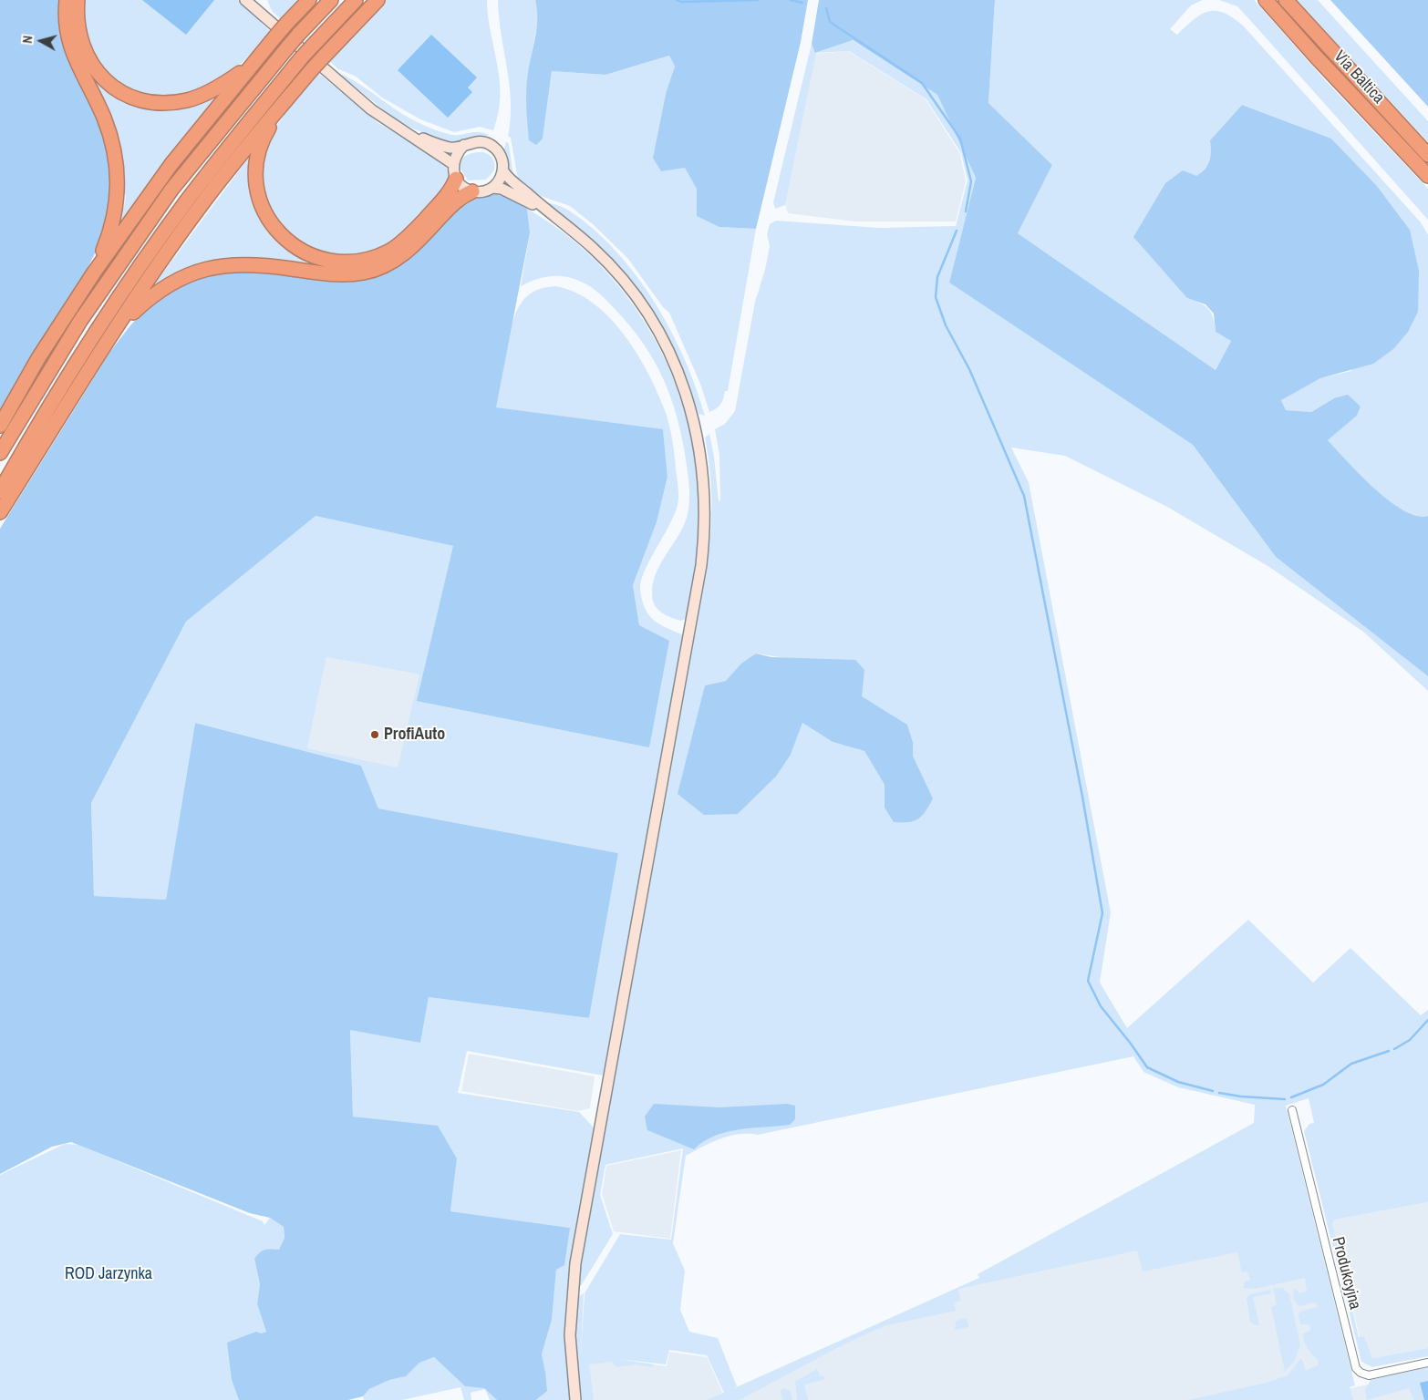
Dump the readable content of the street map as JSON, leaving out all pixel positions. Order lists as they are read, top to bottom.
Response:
{
  "streets": {
    "highway": ["Via Baltica"],
    "street": ["Produkcyjna"]
  },
  "parks": ["ROD Jarzynka"],
  "places": ["ProfiAuto"],
  "north": "left"
}
